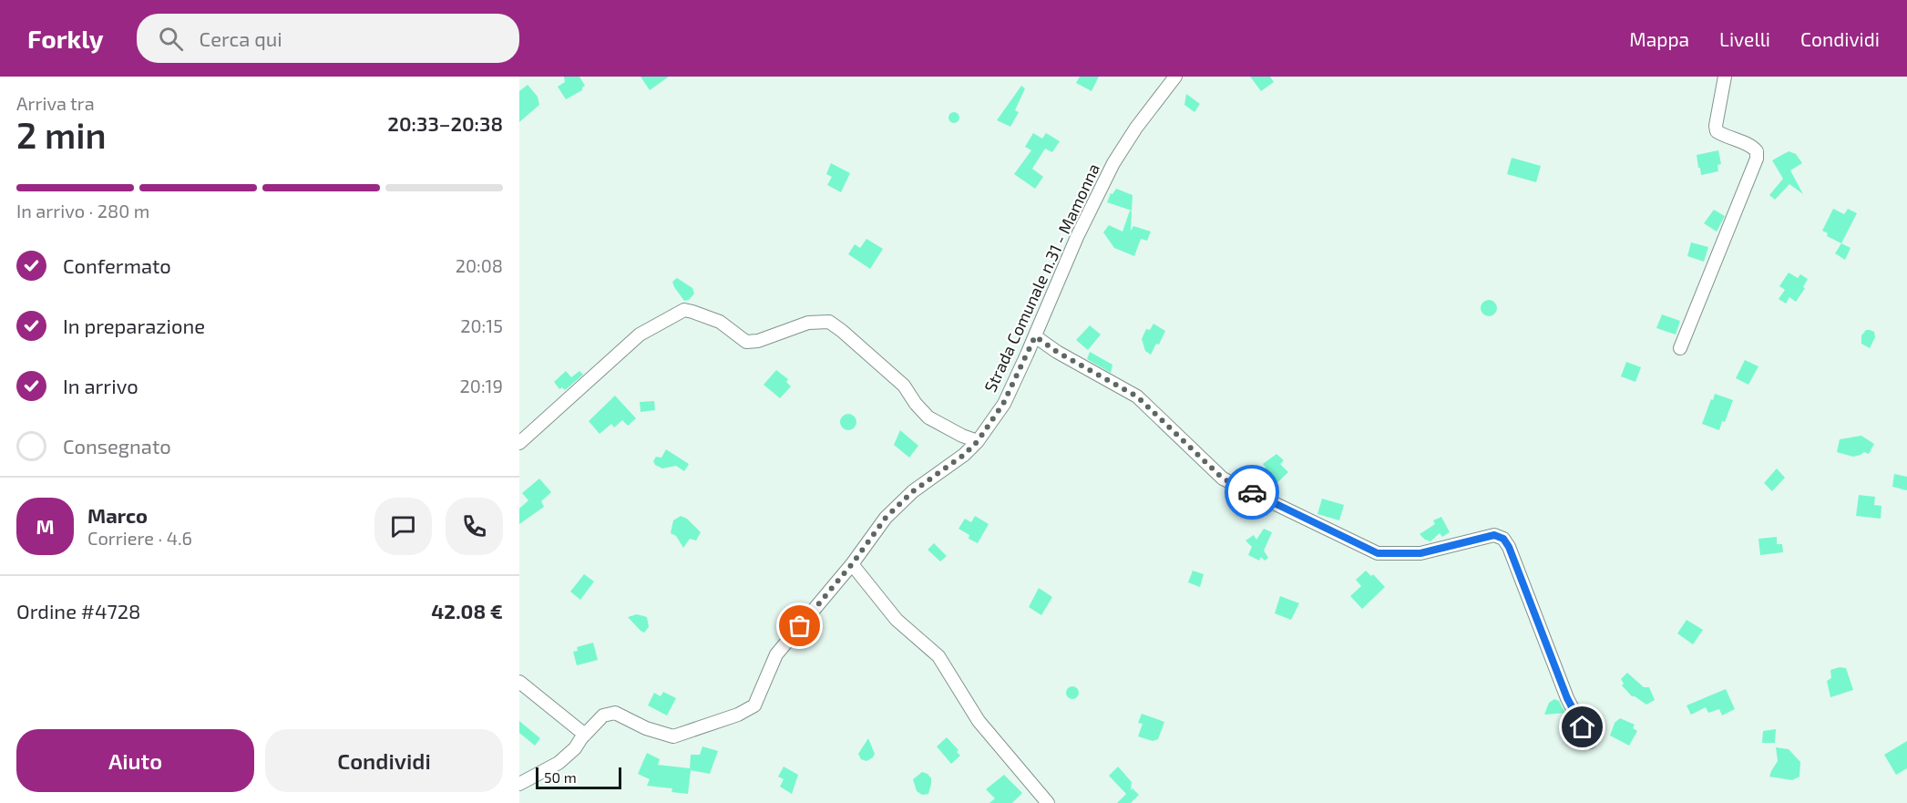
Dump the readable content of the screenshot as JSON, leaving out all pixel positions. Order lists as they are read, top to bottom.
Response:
{
  "streets": {
    "street": ["Strada Comunale n.31 - Mamonna"]
  },
  "scale_bar": "50 m",
  "page": {
    "header": "Forkly",
    "search": "Cerca qui",
    "nav": ["Mappa", "Livelli", "Condividi"],
    "heading": ["2 min", "Arriva tra", "20:33–20:38"],
    "panel": [
      "Marco",
      "Corriere · 4.6",
      "Ordine #4728",
      "42.08 €"
    ],
    "bar": "In arrivo · 280 m",
    "list": [
      ["Confermato", "20:08"],
      ["In preparazione", "20:15"],
      ["In arrivo", "20:19"],
      "Consegnato"
    ],
    "round": "M",
    "buttons": ["Aiuto", "Condividi"],
    "scale": "50 m"
  }
}
